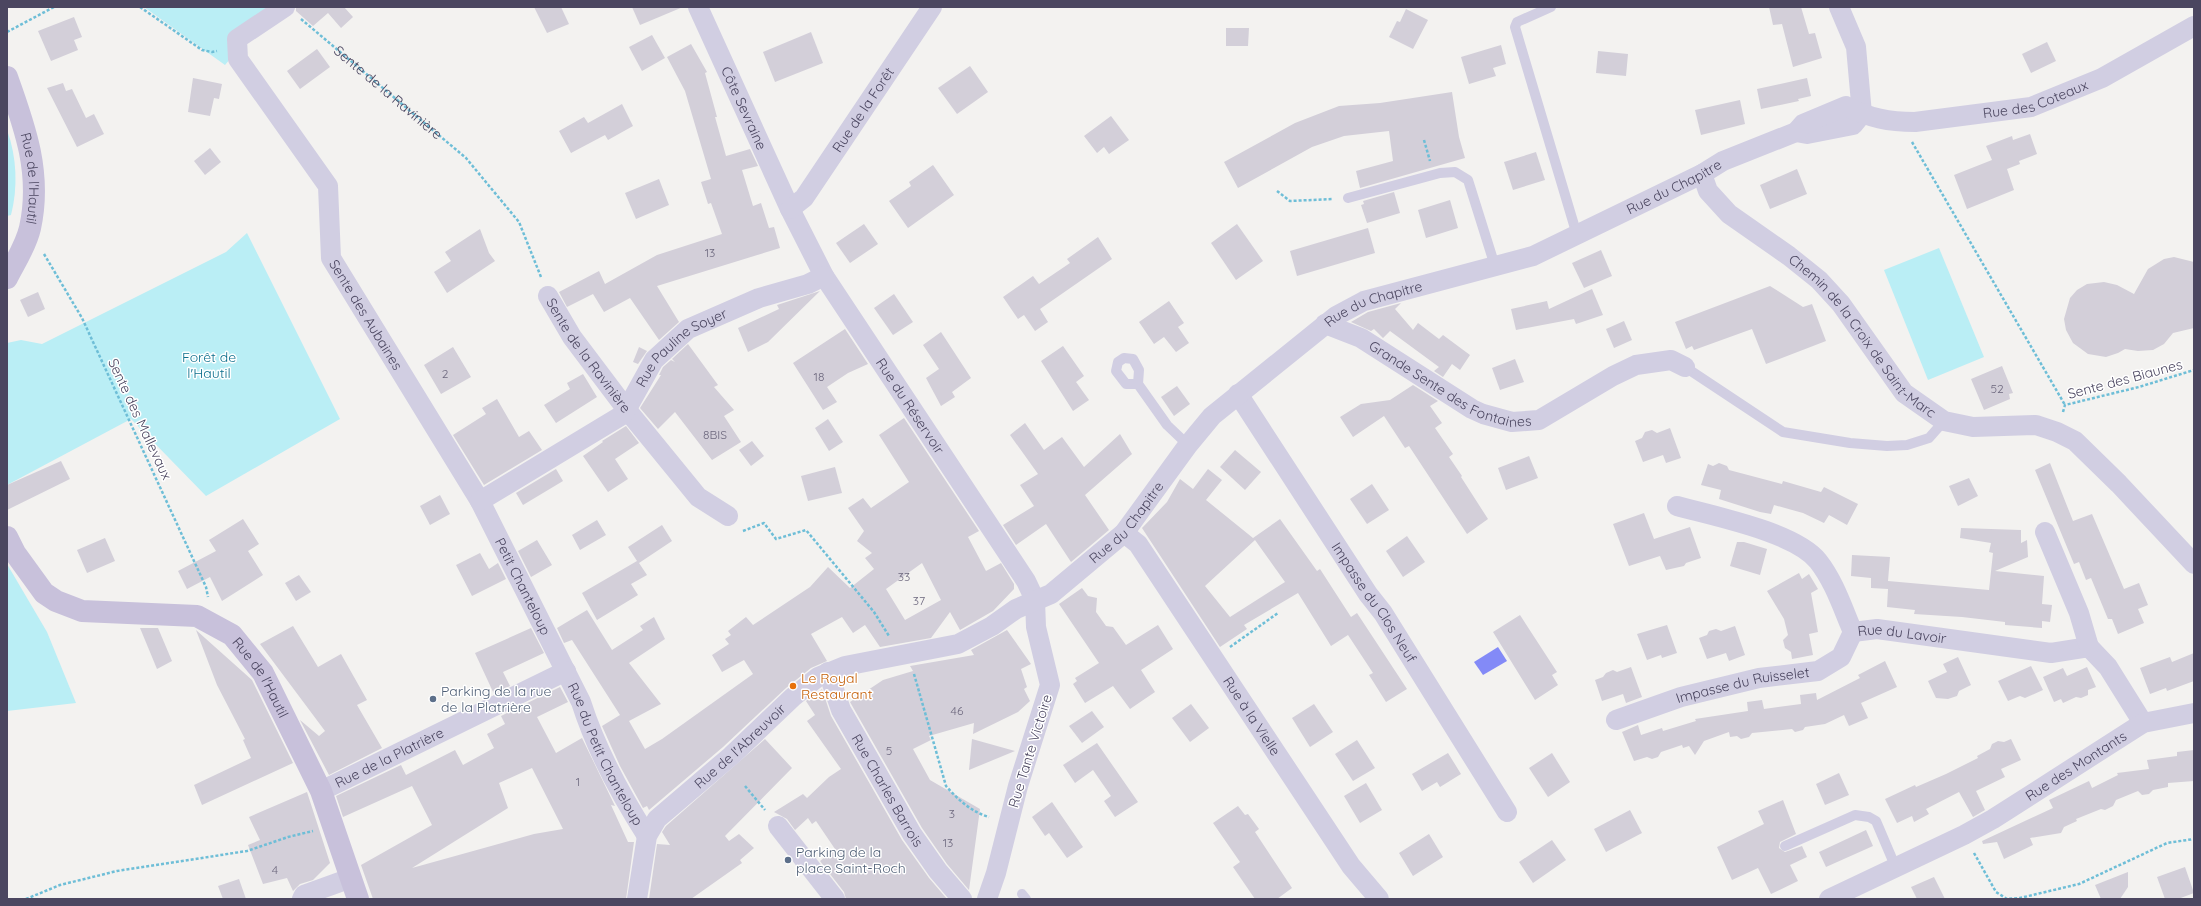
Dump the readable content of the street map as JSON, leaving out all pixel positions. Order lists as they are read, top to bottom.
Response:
{
  "streets": {
    "main road": ["Rue de l'Hautil"],
    "street": [
      "Sente de la Ravinière",
      "Rue des Coteaux",
      "Côte Sevraine",
      "Rue de la Forêt",
      "Rue du Chapitre",
      "Sente des Aubaines",
      "Chemin de la Croix de Saint-Marc",
      "Rue Pauline Soyer",
      "Grande Sente des Fontaines",
      "Rue du Réservoir",
      "Petit Chanteloup",
      "Impasse du Clos Neuf",
      "Rue du Lavoir",
      "Impasse du Ruisselet",
      "Rue à la Vielle",
      "Rue de l'Abreuvoir",
      "Rue Tante Victoire",
      "Rue du Petit Chanteloup",
      "Rue de la Platrière",
      "Rue des Montants",
      "Rue Charles Barrois"
    ],
    "path": ["Sente des Biaunes", "Sente des Mallevaux"]
  },
  "crossings": [
    ["Sente de la Ravinière", "Rue Pauline Soyer"],
    ["Rue des Coteaux", "Rue du Chapitre"],
    ["Côte Sevraine", "Rue de la Forêt"],
    ["Côte Sevraine", "Rue du Réservoir"],
    ["Rue de la Forêt", "Rue du Réservoir"],
    ["Rue de l'Hautil", "Sente des Mallevaux"],
    ["Rue de l'Hautil", "Rue de la Platrière"],
    ["Rue du Chapitre", "Chemin de la Croix de Saint-Marc"],
    ["Rue du Chapitre", "Grande Sente des Fontaines"],
    ["Rue du Chapitre", "Rue du Réservoir"],
    ["Rue du Chapitre", "Impasse du Clos Neuf"],
    ["Rue du Chapitre", "Rue à la Vielle"],
    ["Rue du Chapitre", "Rue de l'Abreuvoir"],
    ["Rue du Chapitre", "Rue Tante Victoire"],
    ["Sente des Aubaines", "Rue Pauline Soyer"],
    ["Sente des Aubaines", "Petit Chanteloup"],
    ["Chemin de la Croix de Saint-Marc", "Sente des Biaunes"],
    ["Chemin de la Croix de Saint-Marc", "Grande Sente des Fontaines"],
    ["Rue Pauline Soyer", "Rue du Réservoir"],
    ["Rue Pauline Soyer", "Petit Chanteloup"],
    ["Rue du Réservoir", "Rue de l'Abreuvoir"],
    ["Rue du Réservoir", "Rue Tante Victoire"],
    ["Petit Chanteloup", "Rue du Petit Chanteloup"],
    ["Petit Chanteloup", "Rue de la Platrière"],
    ["Rue du Lavoir", "Impasse du Ruisselet"],
    ["Rue de l'Abreuvoir", "Rue Tante Victoire"],
    ["Rue de l'Abreuvoir", "Rue du Petit Chanteloup"],
    ["Rue de l'Abreuvoir", "Rue Charles Barrois"],
    ["Rue du Petit Chanteloup", "Rue de la Platrière"]
  ],
  "parks": ["Forêt de l'Hautil"],
  "places": ["Le Royal Restaurant", "Parking de la rue de la Platrière", "Parking de la place Saint-Roch"],
  "house_numbers": [
    "13",
    "2",
    "18",
    "52",
    "8BIS",
    "33",
    "37",
    "46",
    "5",
    "1",
    "3",
    "13",
    "4"
  ]
}
